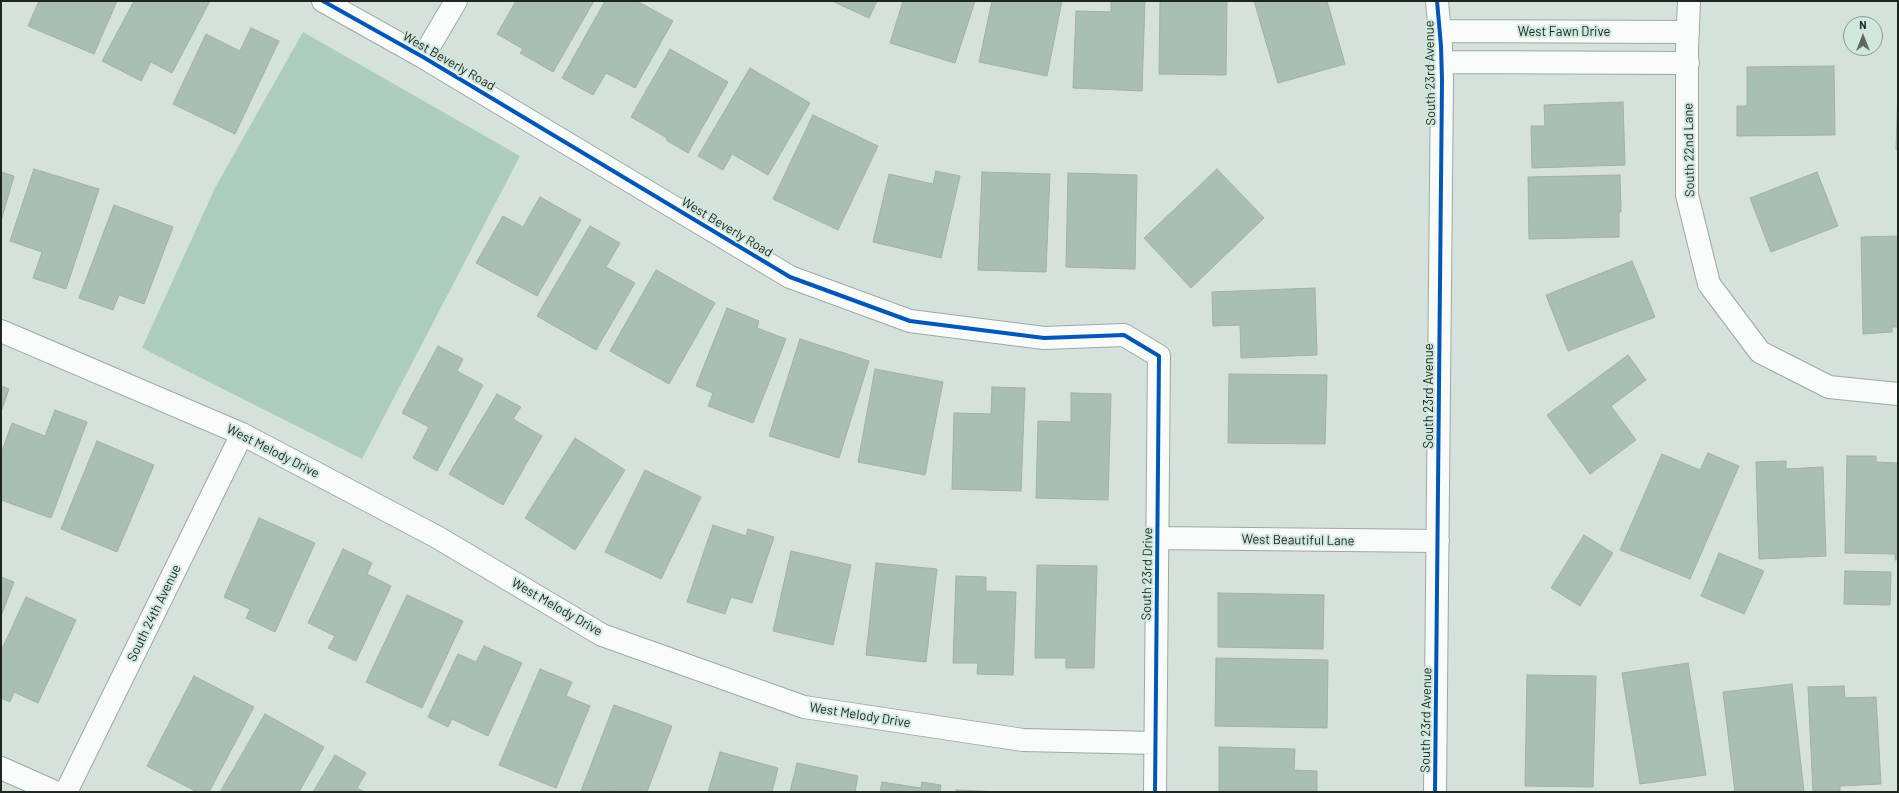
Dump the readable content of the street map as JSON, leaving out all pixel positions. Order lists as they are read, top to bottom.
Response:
{
  "streets": {
    "street": [
      "West Fawn Drive",
      "West Beverly Road",
      "South 23rd Avenue",
      "South 22nd Lane",
      "West Melody Drive",
      "West Beautiful Lane",
      "South 23rd Drive",
      "South 24th Avenue"
    ]
  },
  "crossings": [
    ["West Fawn Drive", "South 23rd Avenue"],
    ["West Fawn Drive", "South 22nd Lane"],
    ["West Beverly Road", "South 23rd Drive"],
    ["South 23rd Avenue", "West Beautiful Lane"],
    ["West Melody Drive", "South 23rd Drive"],
    ["West Melody Drive", "South 24th Avenue"],
    ["West Beautiful Lane", "South 23rd Drive"]
  ],
  "north": "top"
}
